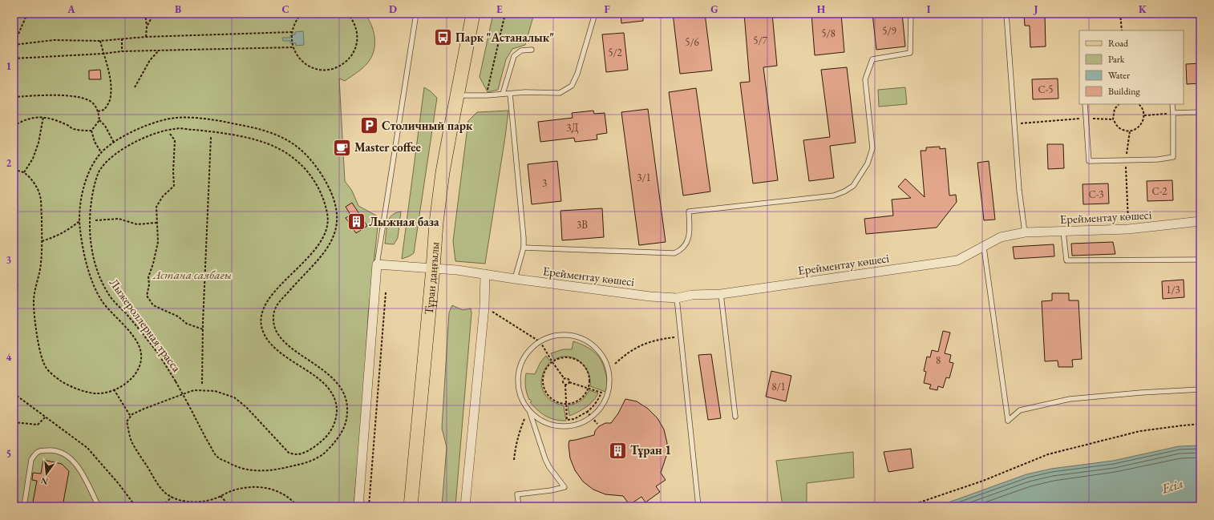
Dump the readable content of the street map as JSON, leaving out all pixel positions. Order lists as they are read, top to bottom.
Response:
{
  "streets": {
    "main road": ["Тұран даңғылы"],
    "street": ["Ерейментау көшесі"],
    "path": ["Лыжероллерная трасса"]
  },
  "crossings": [
    ["Ерейментау көшесі", "Тұран даңғылы"]
  ],
  "water": ["Есіл"],
  "parks": ["Астана саябағы"],
  "places": {
    "bus stop": ["Парк \"Астаналык\""],
    "parking": ["Столичный парк"],
    "cafe": ["Master coffee"],
    "building": ["Лыжная база", "Тұран 1"]
  },
  "house_numbers": [
    "5/9",
    "5/8",
    "5/7",
    "5/6",
    "5/2",
    "C-5",
    "3Д",
    "3/1",
    "3",
    "C-2",
    "C-3",
    "3В",
    "1/3",
    "8",
    "8/1"
  ],
  "legend": [
    "Road",
    "Park",
    "Water",
    "Building"
  ],
  "north": "bottom",
  "grid": {
    "columns": [
      "A",
      "B",
      "C",
      "D",
      "E",
      "F",
      "G",
      "H",
      "I",
      "J",
      "K"
    ],
    "rows": [
      "1",
      "2",
      "3",
      "4",
      "5"
    ]
  }
}
